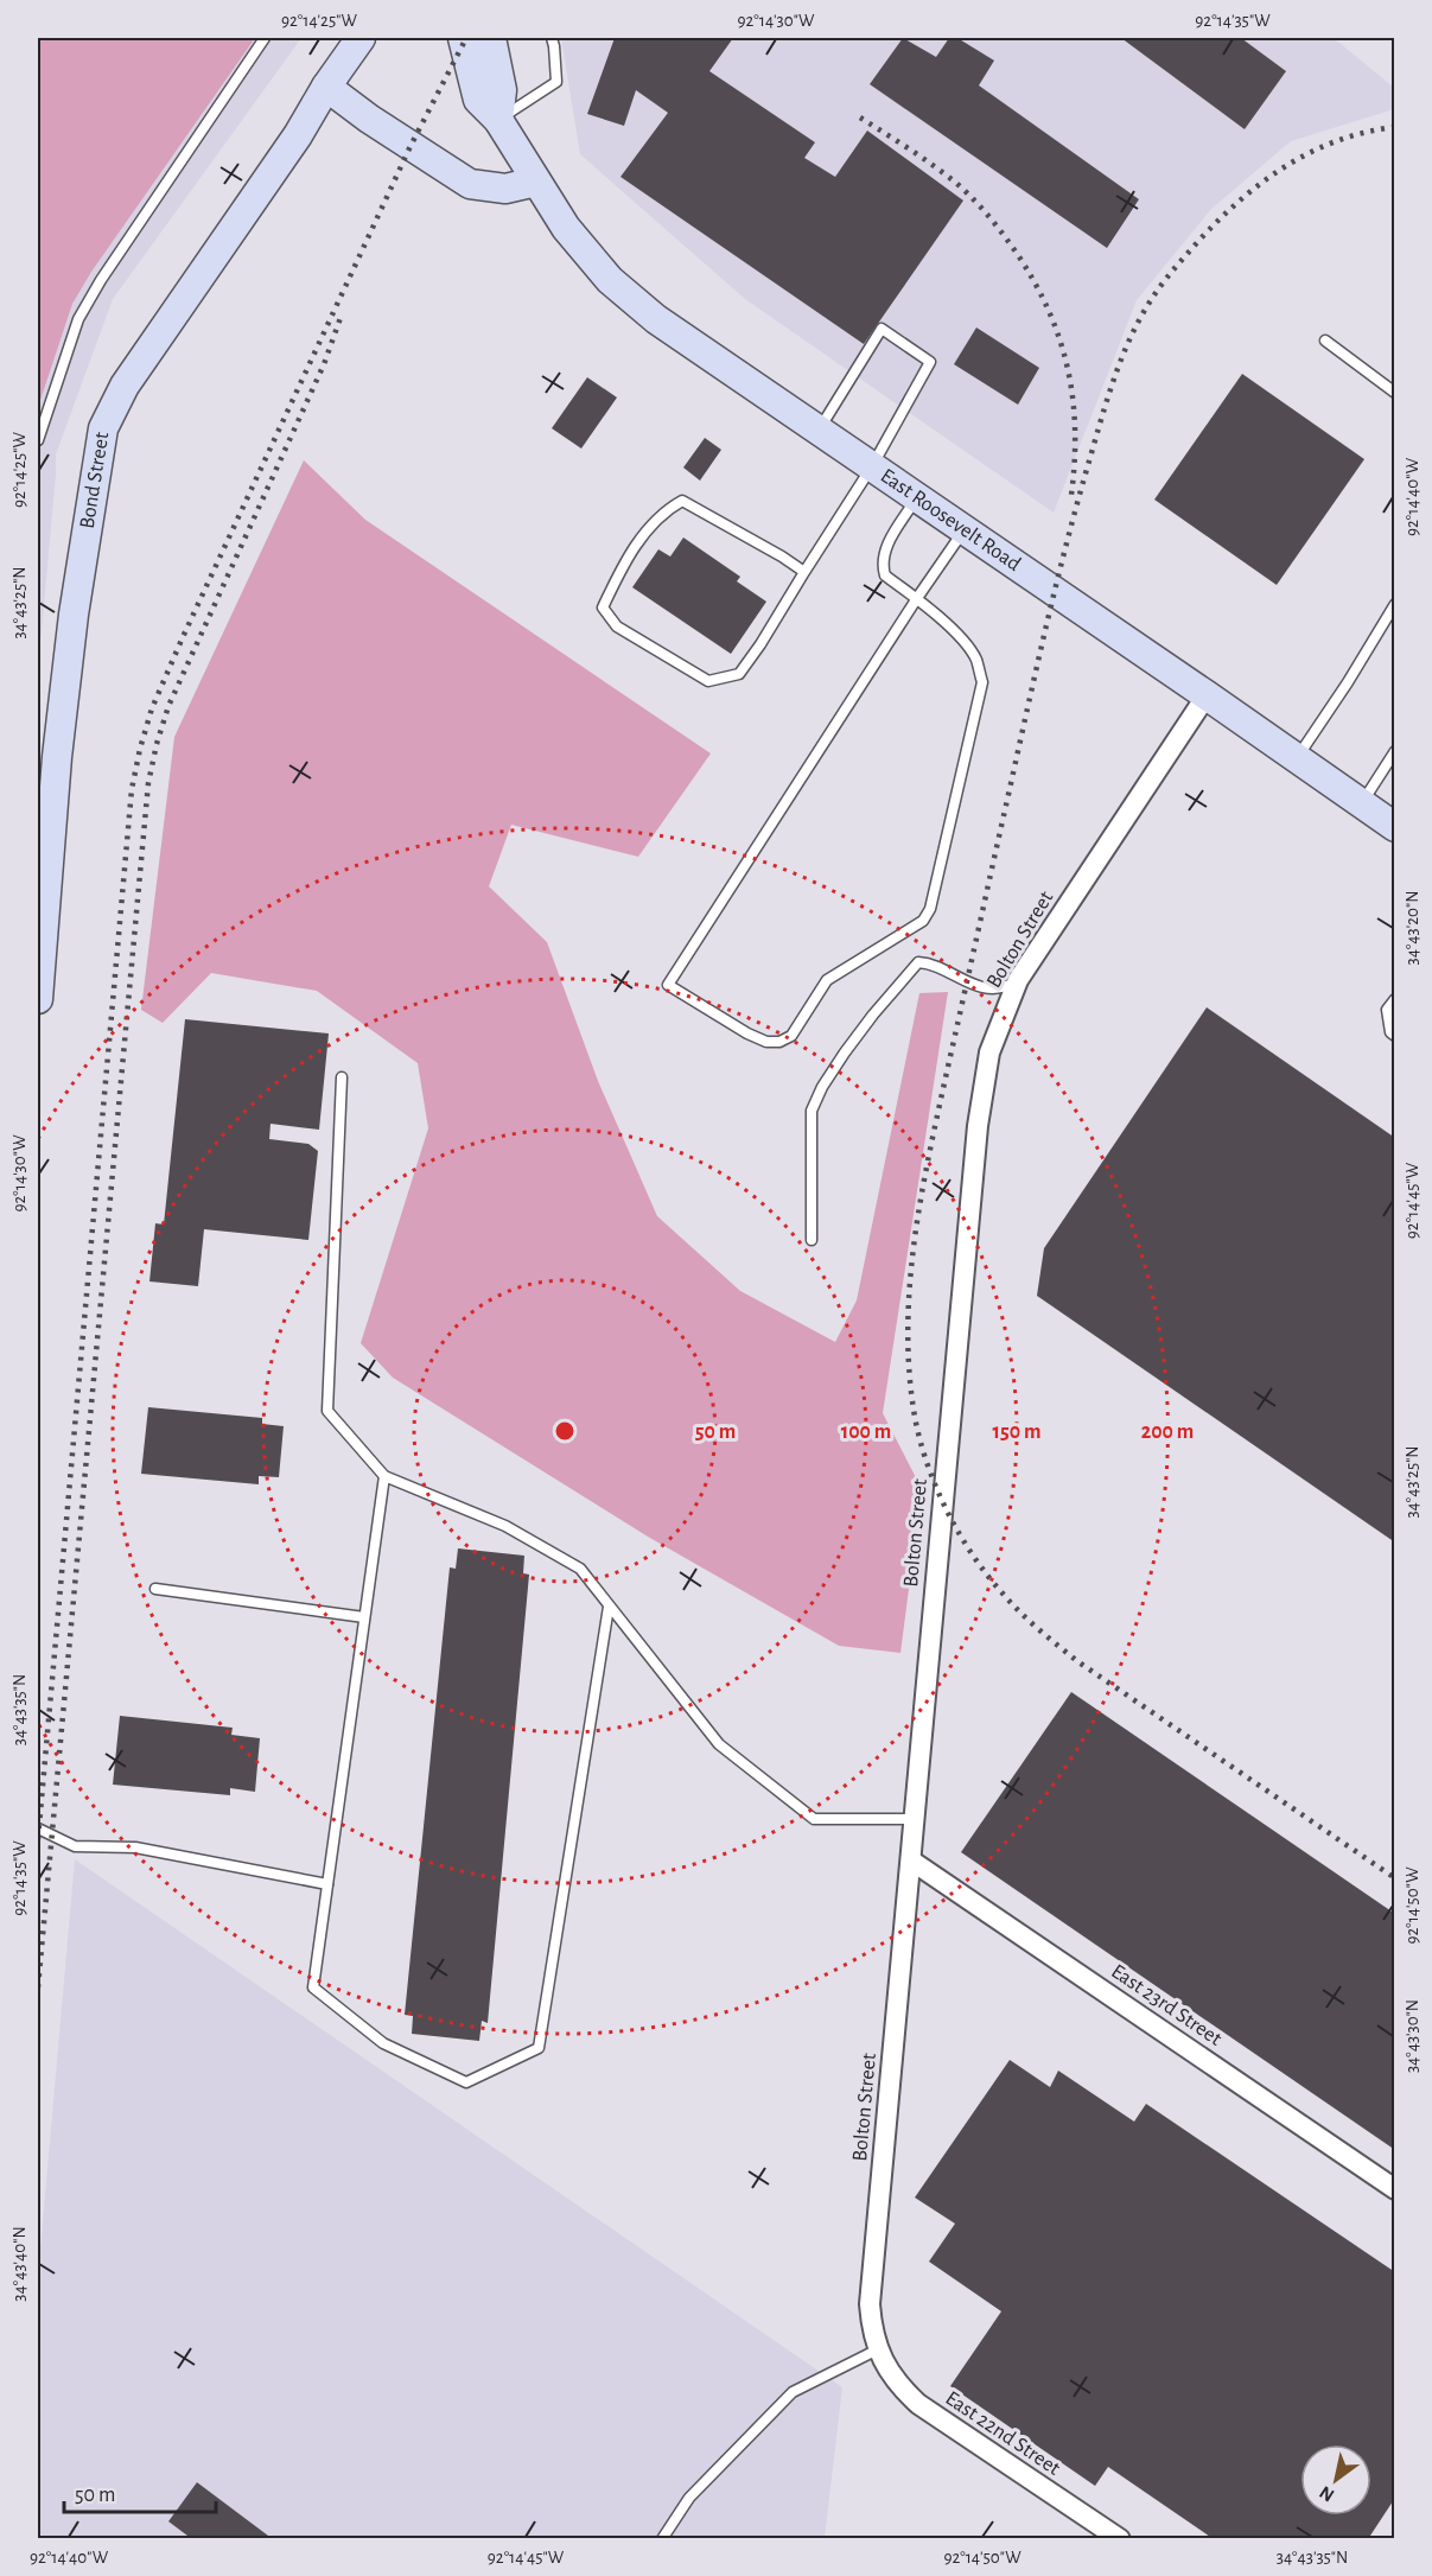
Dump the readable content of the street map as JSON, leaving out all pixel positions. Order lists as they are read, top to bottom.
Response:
{
  "streets": {
    "main road": ["Bond Street", "East Roosevelt Road"],
    "street": ["Bolton Street", "East 23rd Street", "East 22nd Street"]
  },
  "crossings": [
    ["East Roosevelt Road", "Bolton Street"],
    ["Bolton Street", "East 23rd Street"],
    ["Bolton Street", "East 22nd Street"]
  ],
  "scale_bar": "50 m",
  "north": "bottom left",
  "coordinates": [
    "92°14'25\"W",
    "92°14'30\"W",
    "92°14'35\"W",
    "92°14'40\"W",
    "34°43'25\"N",
    "34°43'20\"N",
    "92°14'45\"W",
    "34°43'35\"N",
    "92°14'50\"W",
    "34°43'30\"N",
    "34°43'40\"N"
  ],
  "rings": [
    "50 m",
    "100 m",
    "150 m",
    "200 m"
  ]
}
